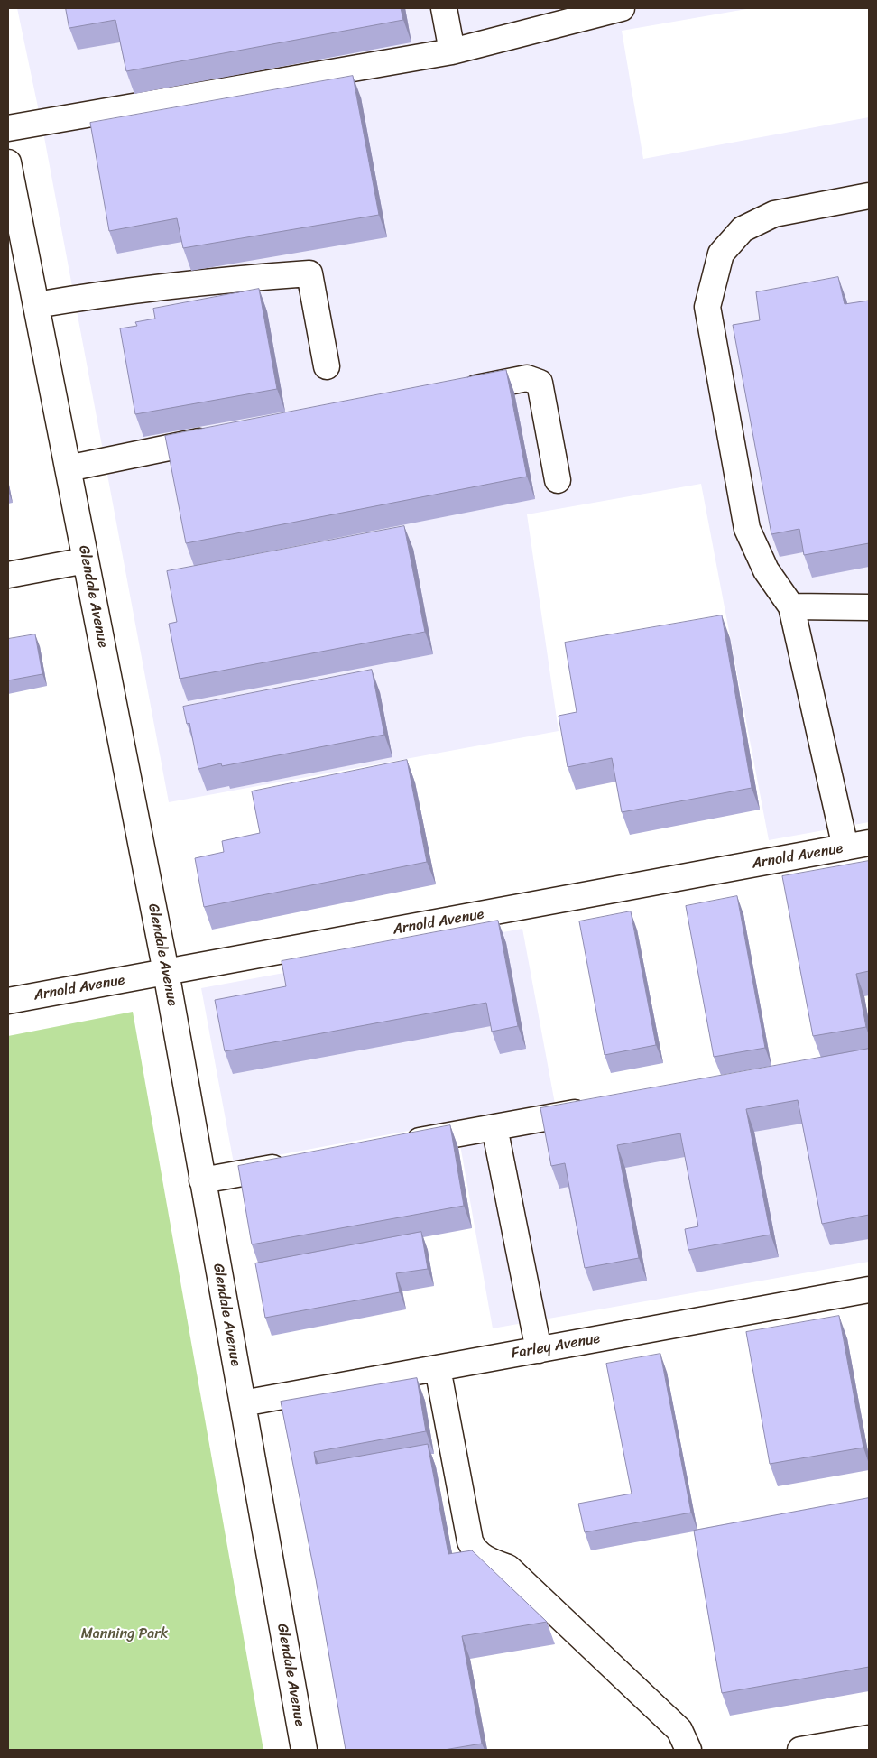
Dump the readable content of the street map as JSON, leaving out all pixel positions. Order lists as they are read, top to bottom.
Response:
{
  "streets": {
    "street": ["Glendale Avenue", "Arnold Avenue", "Farley Avenue"]
  },
  "crossings": [
    ["Glendale Avenue", "Arnold Avenue"],
    ["Glendale Avenue", "Farley Avenue"]
  ],
  "parks": ["Manning Park"]
}
